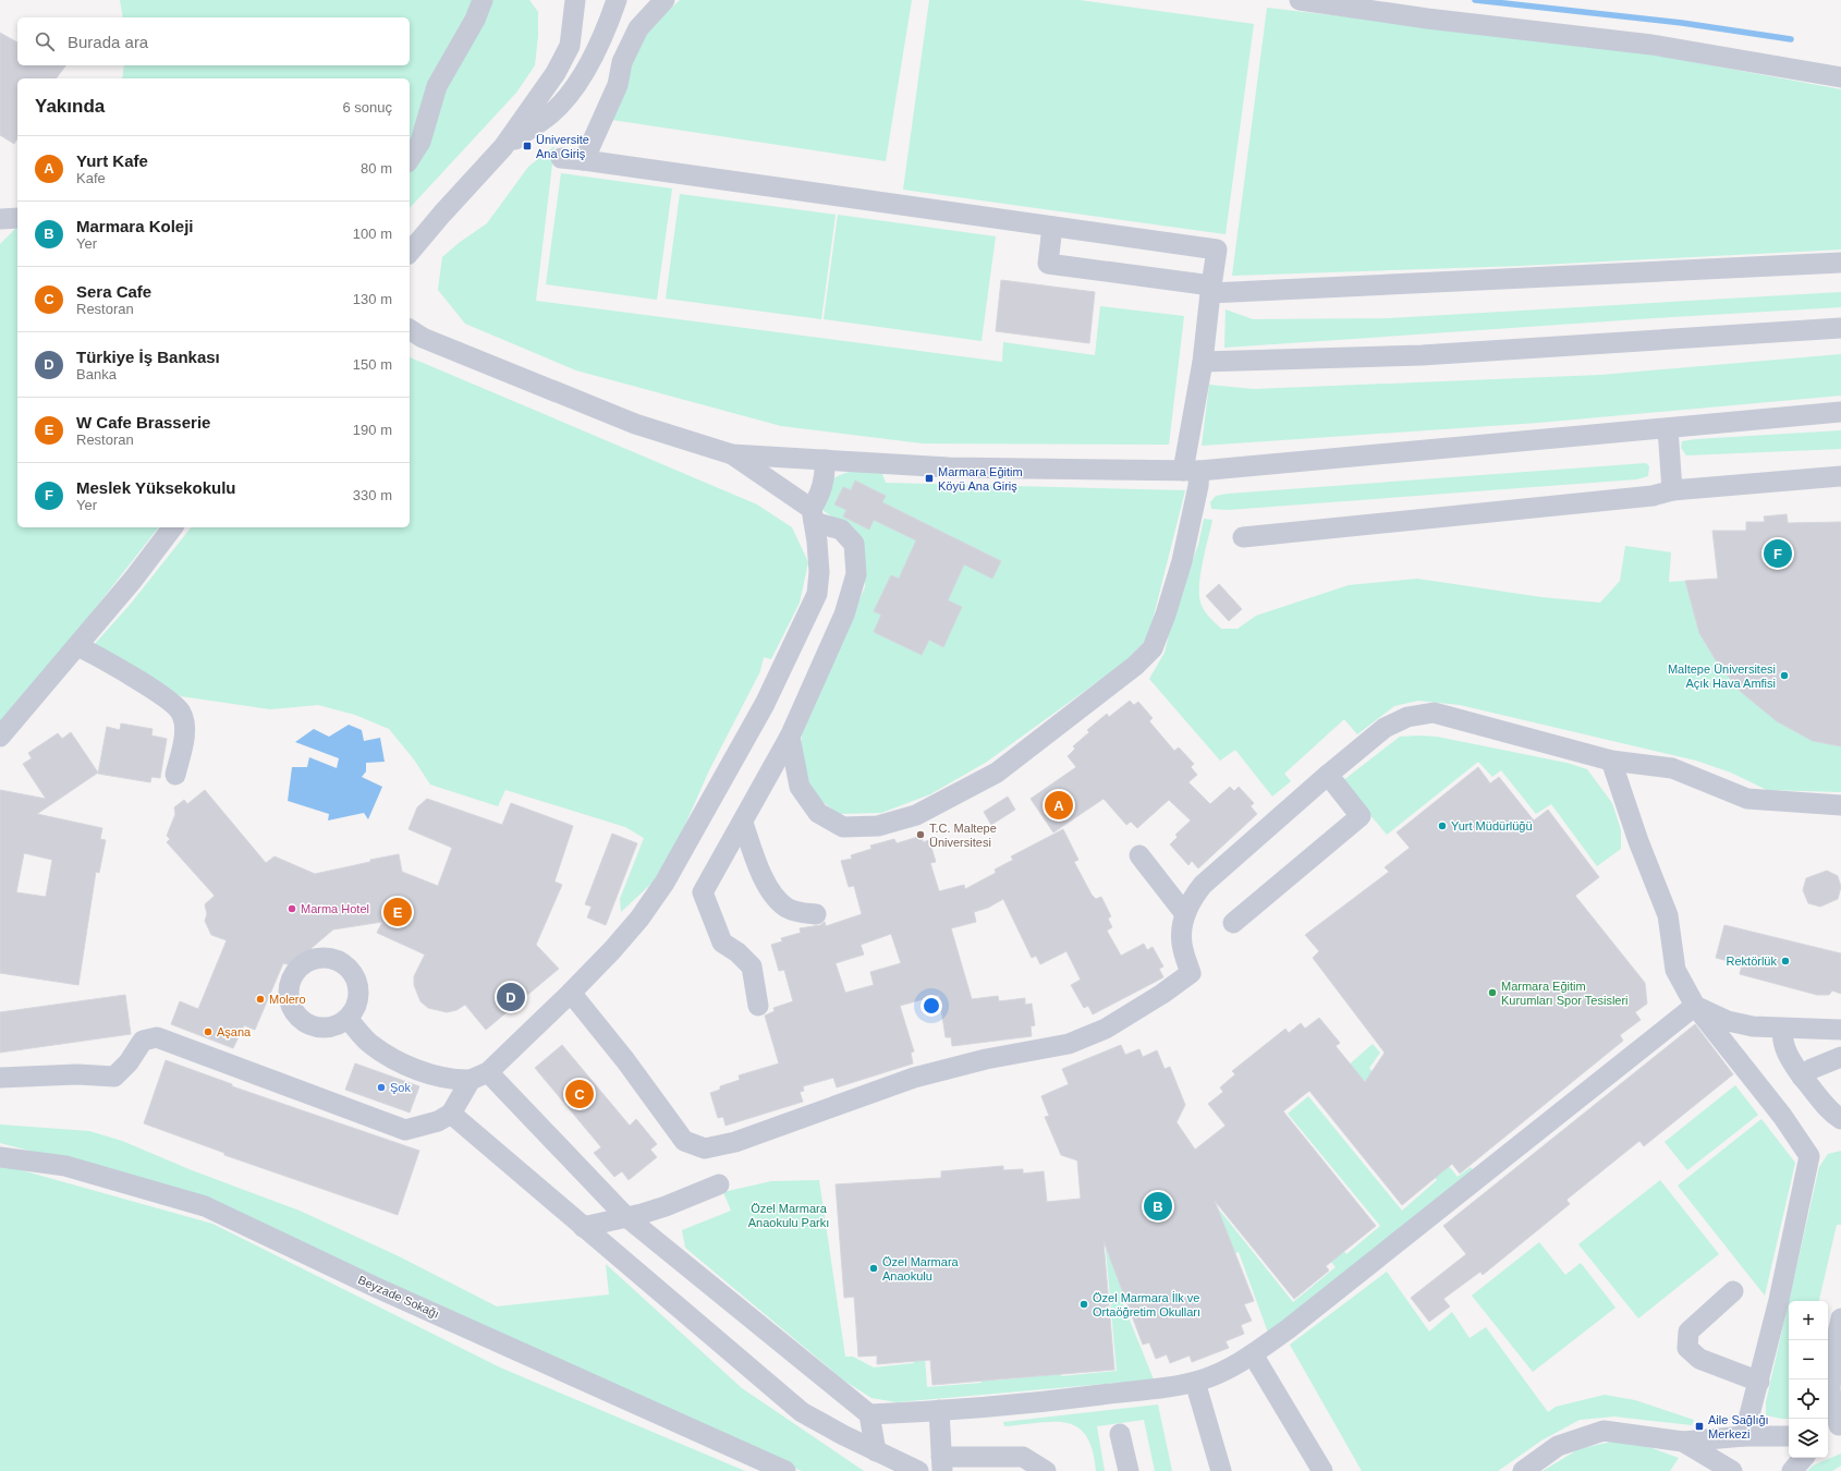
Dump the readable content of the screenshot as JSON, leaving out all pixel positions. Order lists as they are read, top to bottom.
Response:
{
  "streets": {
    "street": ["Beyzade Sokağı"]
  },
  "parks": ["Özel Marmara Anaokulu Parkı"],
  "places": {
    "transit": ["Üniversite Ana Giriş", "Marmara Eğitim Köyü Ana Giriş", "Aile Sağlığı Merkezi"],
    "other": [
      "Maltepe Üniversitesi Açık Hava Amfisi",
      "Yurt Müdürlüğü",
      "T.C. Maltepe Üniversitesi",
      "Marma Hotel",
      "Rektörlük",
      "Marmara Eğitim Kurumları Spor Tesisleri",
      "Molero",
      "Aşana",
      "Şok",
      "Özel Marmara Anaokulu",
      "Özel Marmara İlk ve Ortaöğretim Okulları"
    ]
  },
  "page": {
    "search": "Burada ara",
    "heading": ["Yakında", "6 sonuç"],
    "list": [
      {
        "mark": "A",
        "name": "Yurt Kafe",
        "note": "Kafe",
        "value": "80 m"
      },
      {
        "mark": "B",
        "name": "Marmara Koleji",
        "note": "Yer",
        "value": "100 m"
      },
      {
        "mark": "C",
        "name": "Sera Cafe",
        "note": "Restoran",
        "value": "130 m"
      },
      {
        "mark": "D",
        "name": "Türkiye İş Bankası",
        "note": "Banka",
        "value": "150 m"
      },
      {
        "mark": "E",
        "name": "W Cafe Brasserie",
        "note": "Restoran",
        "value": "190 m"
      },
      {
        "mark": "F",
        "name": "Meslek Yüksekokulu",
        "note": "Yer",
        "value": "330 m"
      }
    ],
    "pins": [
      "F",
      "A",
      "E",
      "D",
      "C",
      "B"
    ],
    "map_buttons": ["+", "−"]
  }
}
